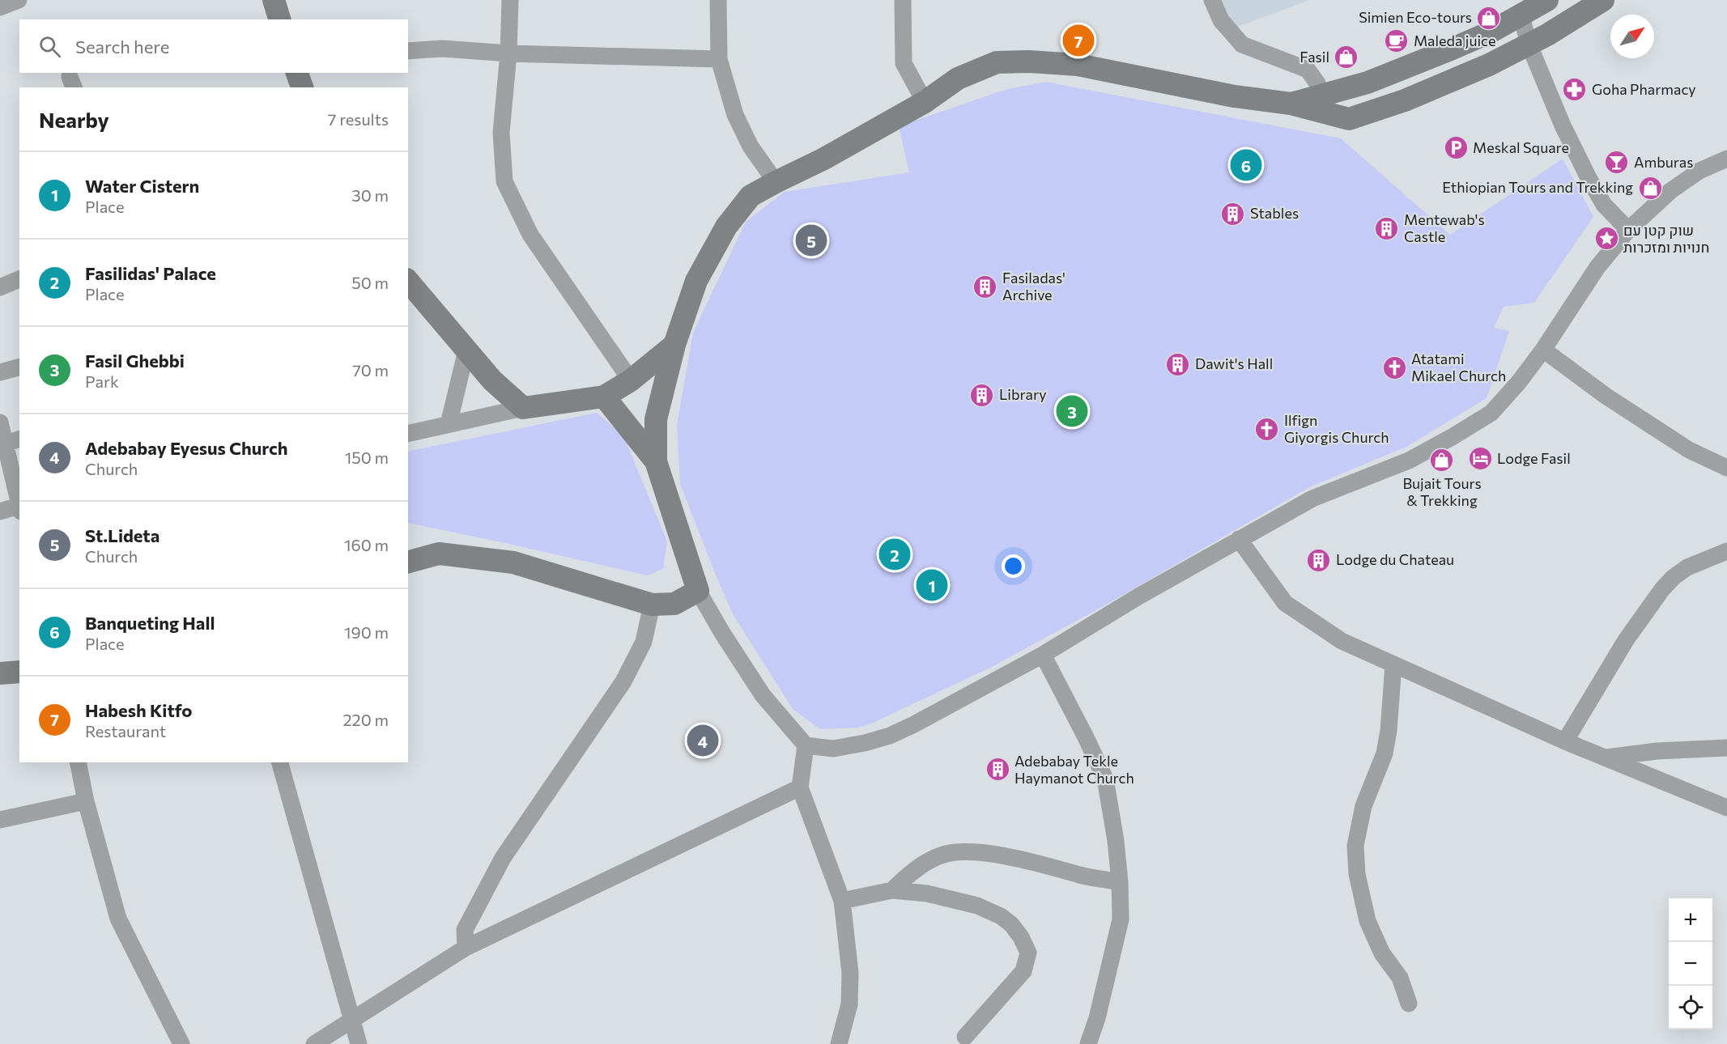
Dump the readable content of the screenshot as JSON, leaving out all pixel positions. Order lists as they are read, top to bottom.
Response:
{
  "places": {
    "shop": [
      "Simien Eco-tours",
      "Fasil",
      "Ethiopian Tours and Trekking",
      "Bujait Tours & Trekking"
    ],
    "cafe": ["Maleda juice"],
    "pharmacy": ["Goha Pharmacy"],
    "parking": ["Meskal Square"],
    "bar": ["Amburas"],
    "building": [
      "Stables",
      "Mentewab's Castle",
      "Fasiladas' Archive",
      "Dawit's Hall",
      "Library",
      "Lodge du Chateau",
      "Adebabay Tekle Haymanot Church"
    ],
    "place": ["שוק קטן עם חנויות ומזכרות"],
    "church": ["Atatami Mikael Church", "Ilfign Giyorgis Church"],
    "hotel": ["Lodge Fasil"]
  },
  "north": "top right",
  "page": {
    "search": "Search here",
    "pins": [
      "7",
      "6",
      "5",
      "3",
      "2",
      "1",
      "4"
    ],
    "heading": ["Nearby", "7 results"],
    "list": [
      {
        "mark": "1",
        "name": "Water Cistern",
        "note": "Place",
        "value": "30 m"
      },
      {
        "mark": "2",
        "name": "Fasilidas' Palace",
        "note": "Place",
        "value": "50 m"
      },
      {
        "mark": "3",
        "name": "Fasil Ghebbi",
        "note": "Park",
        "value": "70 m"
      },
      {
        "mark": "4",
        "name": "Adebabay Eyesus Church",
        "note": "Church",
        "value": "150 m"
      },
      {
        "mark": "5",
        "name": "St.Lideta",
        "note": "Church",
        "value": "160 m"
      },
      {
        "mark": "6",
        "name": "Banqueting Hall",
        "note": "Place",
        "value": "190 m"
      },
      {
        "mark": "7",
        "name": "Habesh Kitfo",
        "note": "Restaurant",
        "value": "220 m"
      }
    ],
    "map_buttons": ["+", "−"]
  }
}
